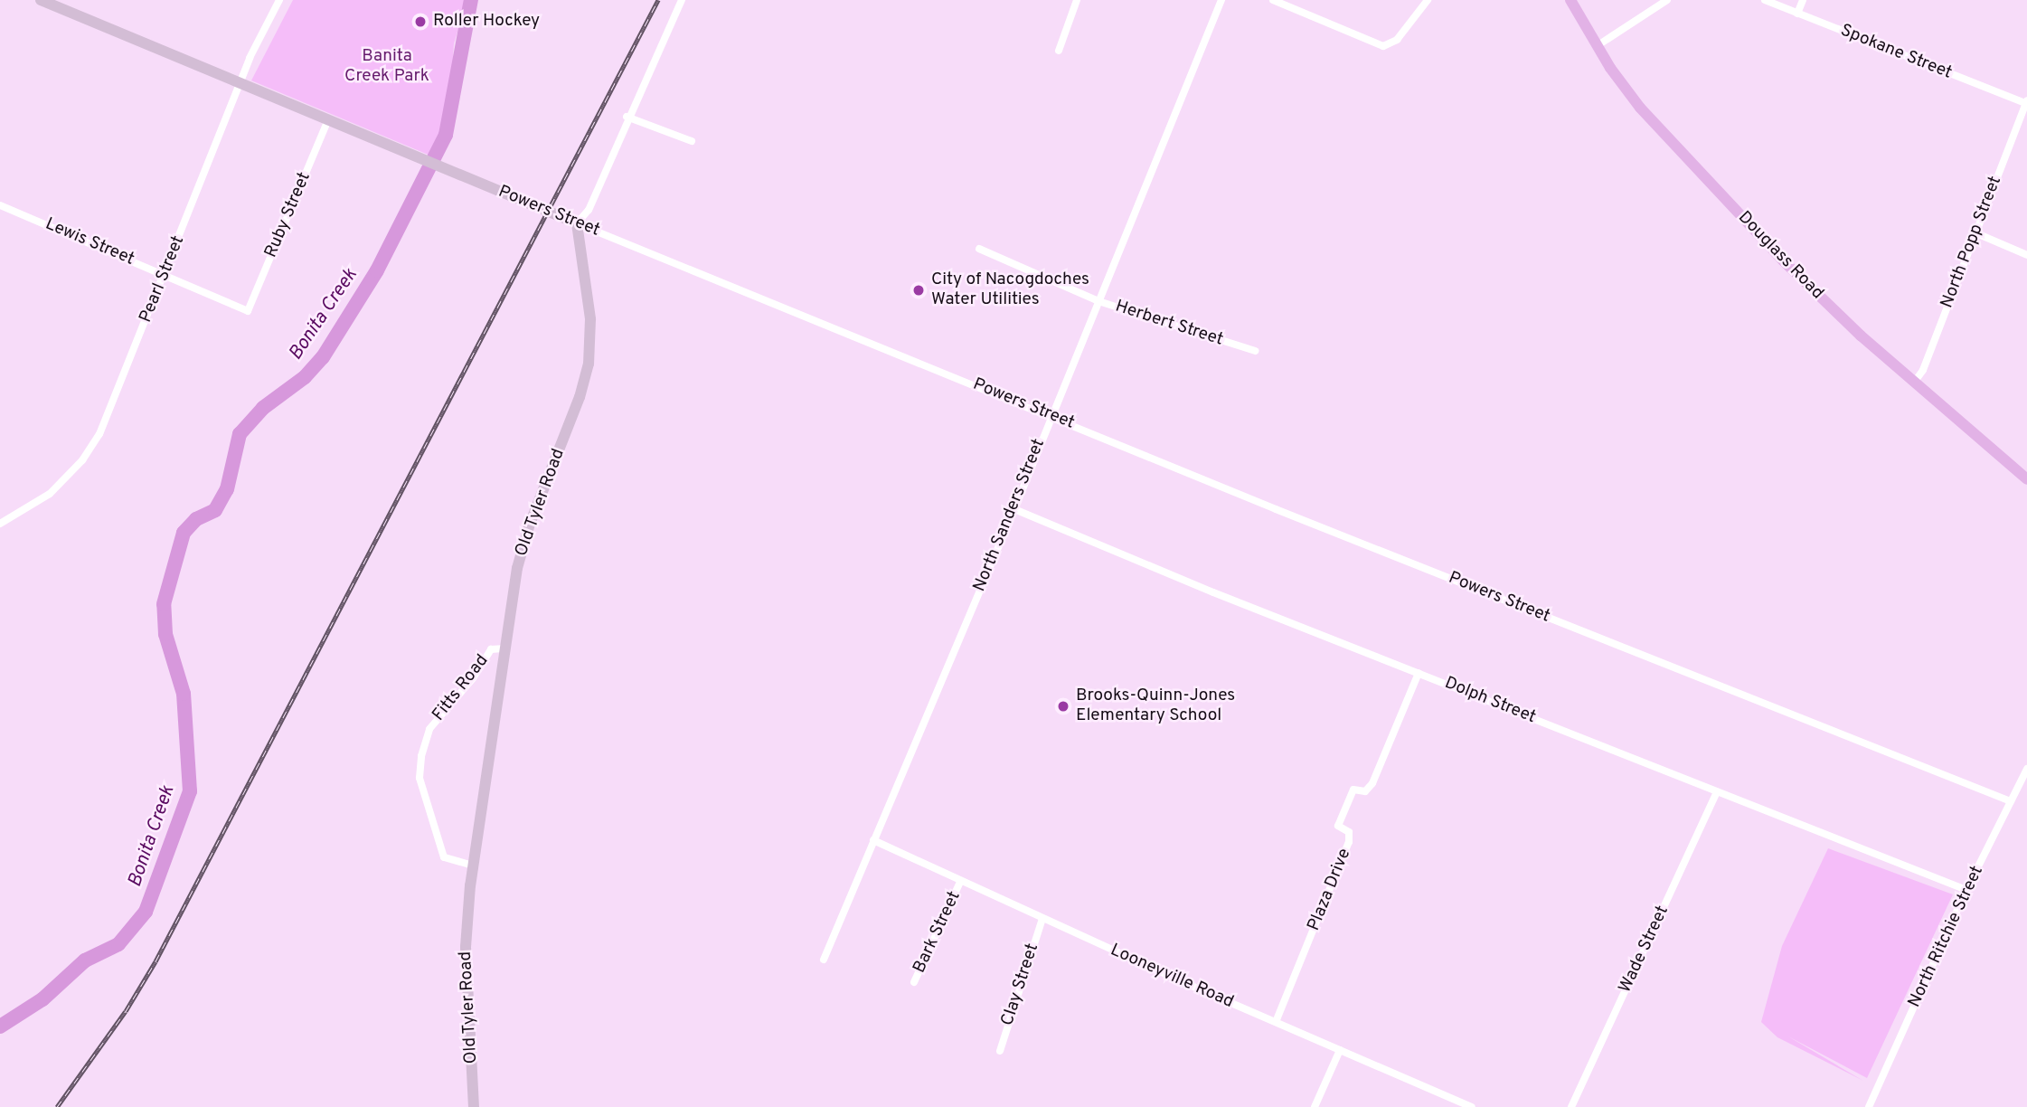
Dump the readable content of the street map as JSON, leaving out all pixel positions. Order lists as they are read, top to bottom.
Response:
{
  "streets": {
    "main road": ["Douglass Road"],
    "street": [
      "Spokane Street",
      "Powers Street",
      "Ruby Street",
      "Lewis Street",
      "North Popp Street",
      "Pearl Street",
      "Herbert Street",
      "Old Tyler Road",
      "North Sanders Street",
      "Fitts Road",
      "Dolph Street",
      "Plaza Drive",
      "Bark Street",
      "North Ritchie Street",
      "Wade Street",
      "Looneyville Road",
      "Clay Street"
    ]
  },
  "crossings": [
    ["Spokane Street", "North Popp Street"],
    ["Powers Street", "Ruby Street"],
    ["Powers Street", "Pearl Street"],
    ["Powers Street", "Old Tyler Road"],
    ["Powers Street", "North Sanders Street"],
    ["Powers Street", "North Ritchie Street"],
    ["Ruby Street", "Lewis Street"],
    ["Lewis Street", "Pearl Street"],
    ["North Popp Street", "Douglass Road"],
    ["Herbert Street", "North Sanders Street"],
    ["Old Tyler Road", "Fitts Road"],
    ["North Sanders Street", "Dolph Street"],
    ["North Sanders Street", "Looneyville Road"],
    ["Dolph Street", "Plaza Drive"],
    ["Dolph Street", "North Ritchie Street"],
    ["Dolph Street", "Wade Street"],
    ["Plaza Drive", "Looneyville Road"],
    ["Bark Street", "Looneyville Road"],
    ["Looneyville Road", "Clay Street"]
  ],
  "water": ["Bonita Creek"],
  "parks": ["Banita Creek Park"],
  "places": ["Roller Hockey", "City of Nacogdoches Water Utilities", "Brooks-Quinn-Jones Elementary School"]
}
